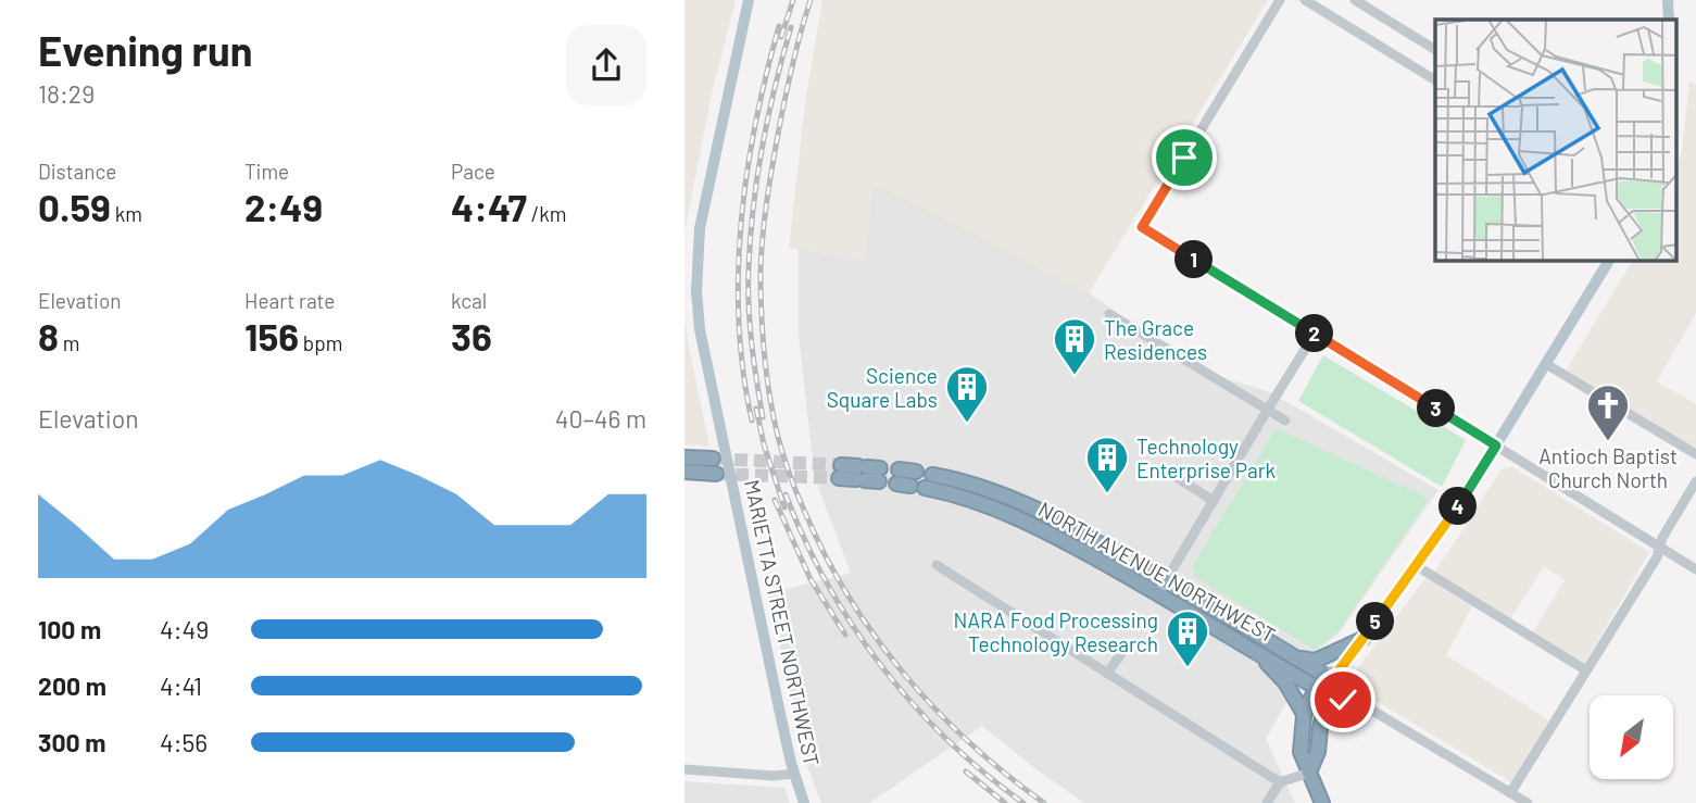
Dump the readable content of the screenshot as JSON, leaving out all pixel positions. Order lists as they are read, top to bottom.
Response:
{
  "streets": {
    "highway": ["NORTH AVENUE NORTHWEST"],
    "main road": ["MARIETTA STREET NORTHWEST"]
  },
  "places": {
    "building": [
      "The Grace Residences",
      "Science Square Labs",
      "Technology Enterprise Park",
      "NARA Food Processing Technology Research"
    ],
    "church": ["Antioch Baptist Church North"]
  },
  "north": "bottom left",
  "page": {
    "heading": ["Evening run", "18:29"],
    "stats": [
      ["Distance", "0.59 km"],
      ["Time", "2:49"],
      ["Pace", "4:47 /km"],
      ["Elevation", "8 m"],
      ["Heart rate", "156 bpm"],
      ["kcal", "36"]
    ],
    "pins": [
      "1",
      "2",
      "3",
      "4",
      "5"
    ],
    "chart": ["Elevation", "40–46 m"],
    "list": [
      {
        "name": "100 m",
        "note": "4:49"
      },
      {
        "name": "200 m",
        "note": "4:41"
      },
      {
        "name": "300 m",
        "note": "4:56"
      }
    ]
  }
}
